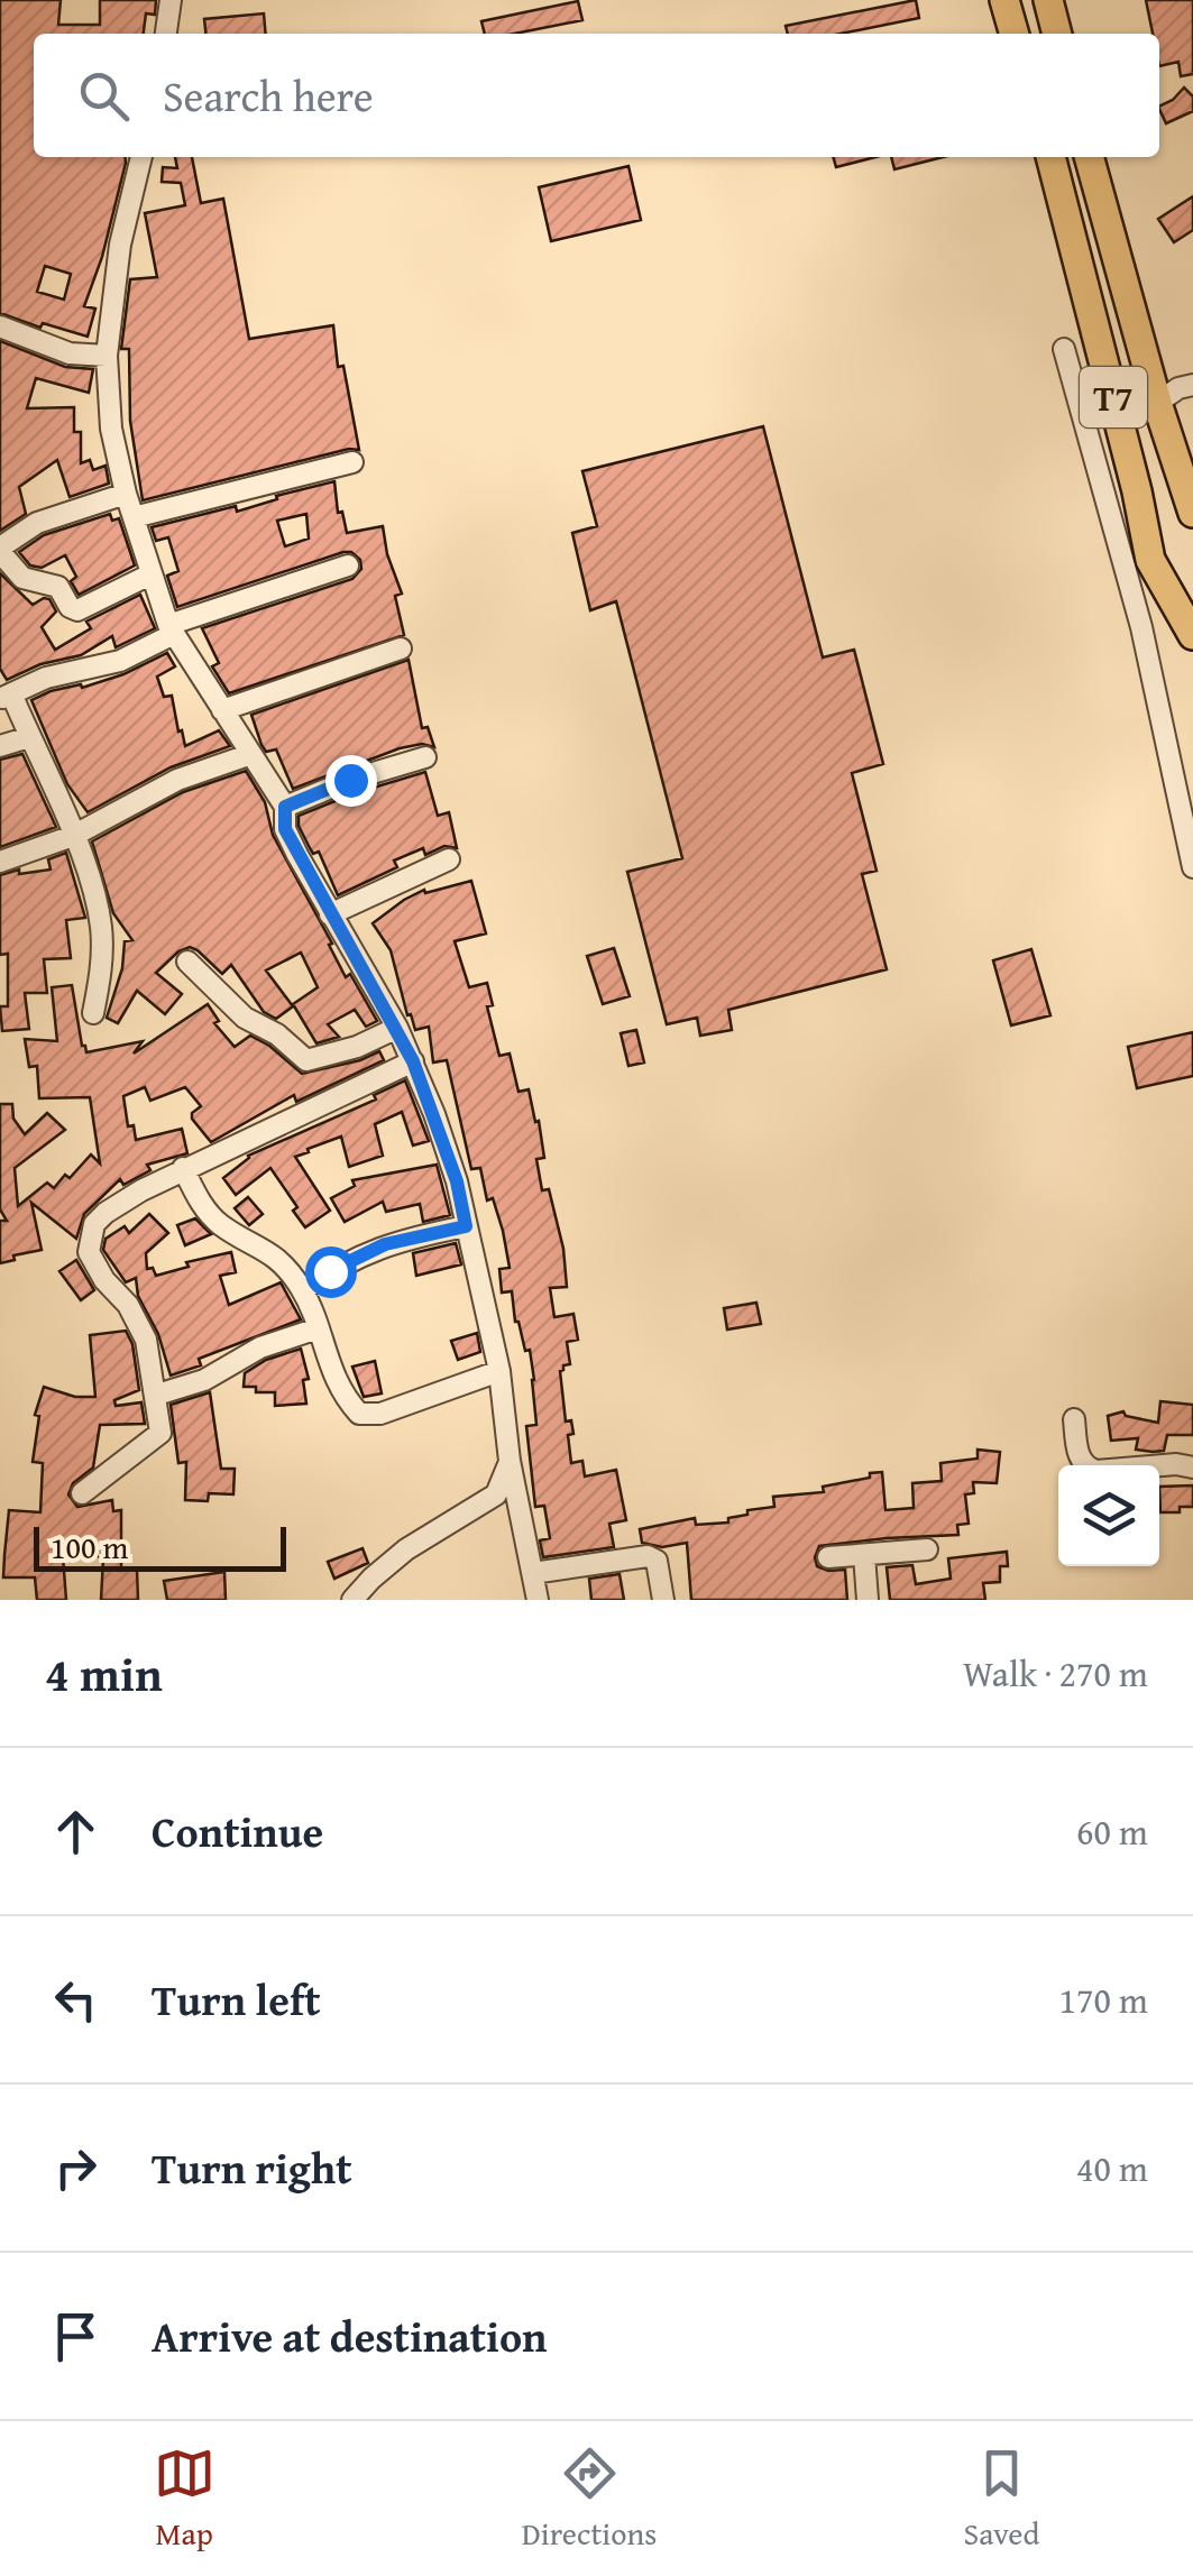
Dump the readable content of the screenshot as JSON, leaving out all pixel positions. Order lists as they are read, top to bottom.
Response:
{
  "streets": {
    "highway": ["T7"]
  },
  "scale_bar": "100 m",
  "page": {
    "search": "Search here",
    "scale": "100 m",
    "heading": ["4 min", "Walk · 270 m"],
    "list": [
      ["Continue", "60 m"],
      ["Turn left", "170 m"],
      ["Turn right", "40 m"],
      "Arrive at destination"
    ],
    "nav": ["Map", "Directions", "Saved"]
  }
}
